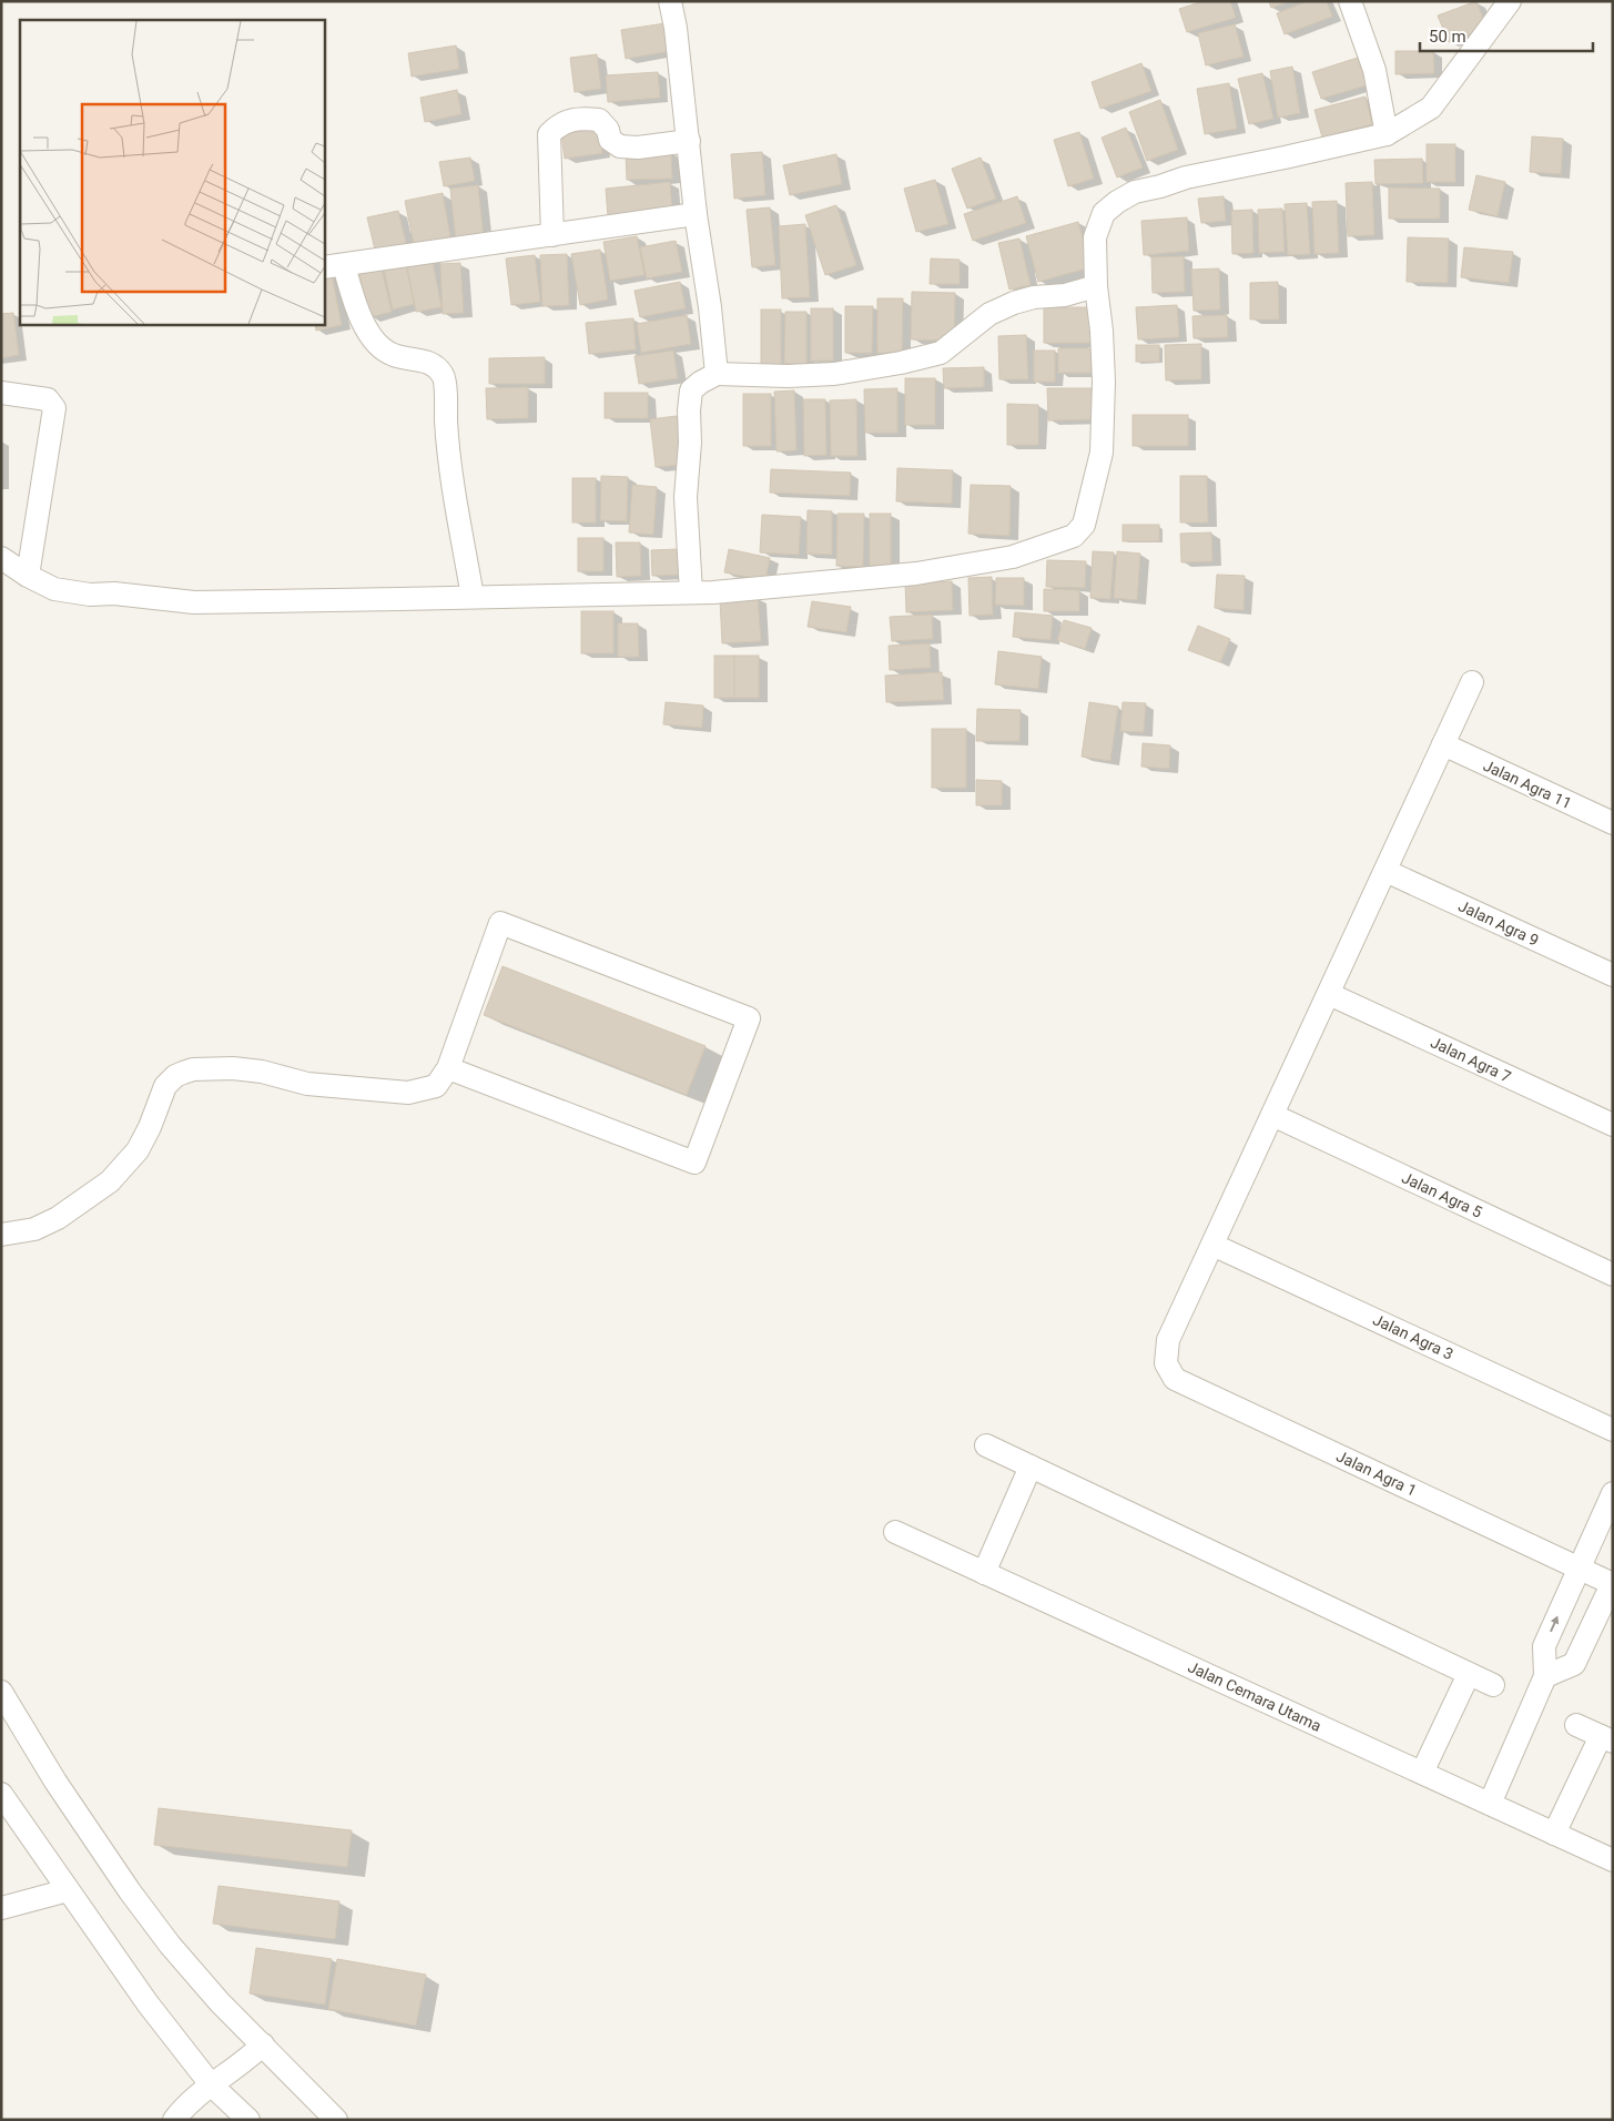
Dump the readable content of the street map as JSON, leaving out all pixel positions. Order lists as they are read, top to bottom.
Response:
{
  "streets": {
    "street": [
      "Jalan Agra 11",
      "Jalan Agra 9",
      "Jalan Agra 7",
      "Jalan Agra 5",
      "Jalan Agra 3",
      "Jalan Agra 1",
      "Jalan Cemara Utama"
    ]
  },
  "crossings": [
    ["Jalan Agra 3", "Jalan Agra 1"]
  ],
  "scale_bar": "50 m"
}
